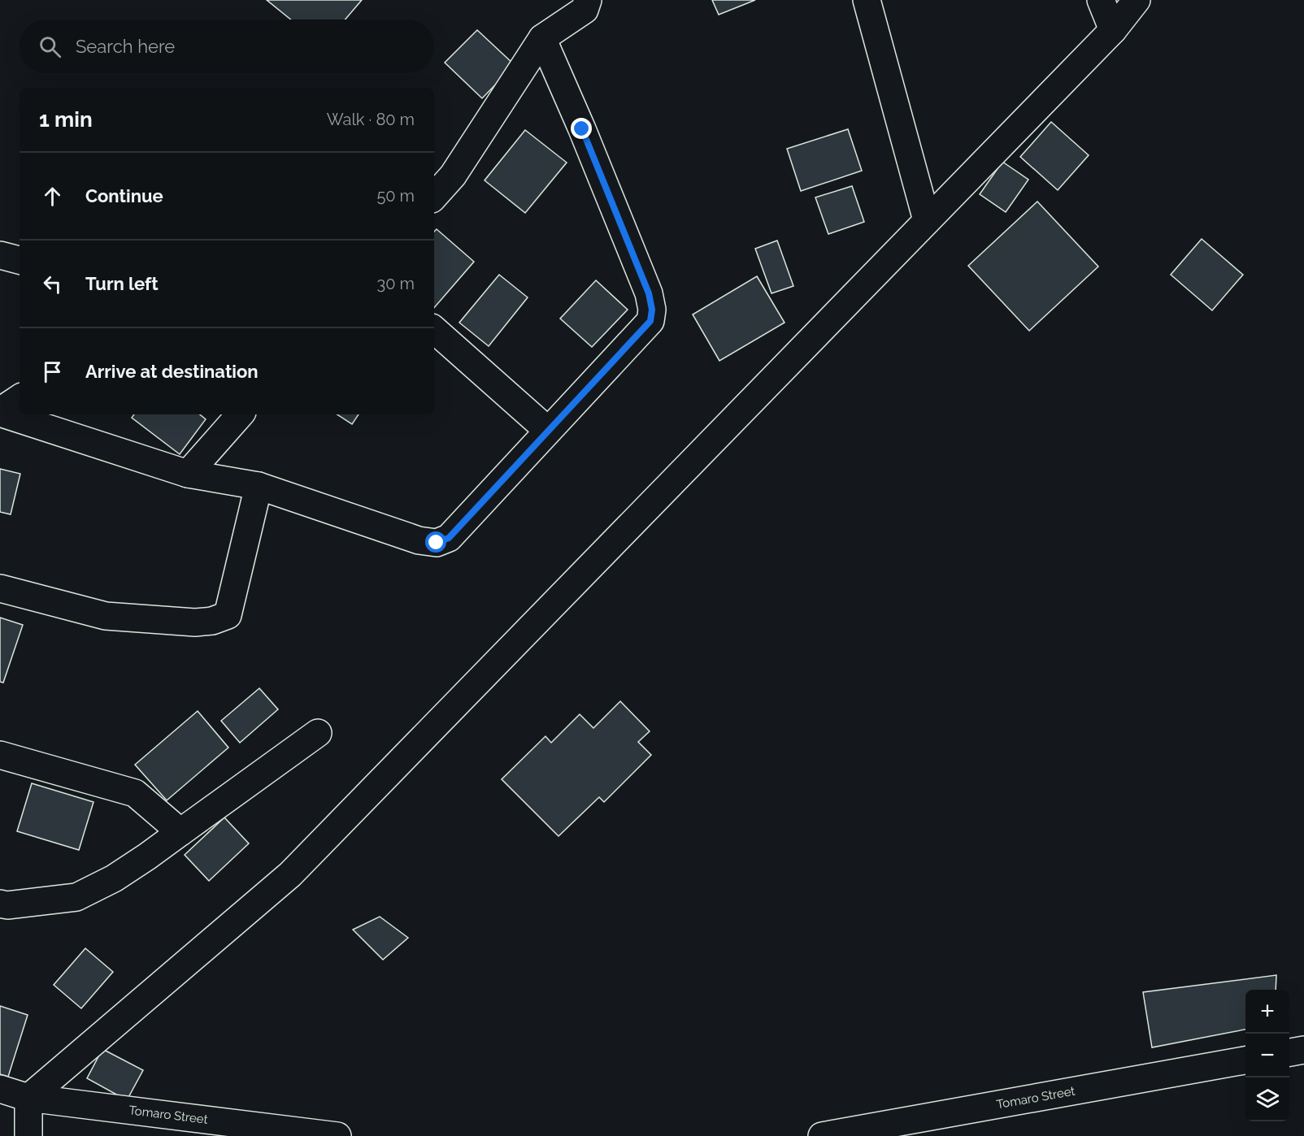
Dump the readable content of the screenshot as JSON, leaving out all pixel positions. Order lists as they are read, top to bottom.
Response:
{
  "streets": {
    "street": ["Tomaro Street"]
  },
  "page": {
    "search": "Search here",
    "heading": ["1 min", "Walk · 80 m"],
    "list": [
      ["Continue", "50 m"],
      ["Turn left", "30 m"],
      "Arrive at destination"
    ],
    "map_buttons": ["+", "−"]
  }
}
